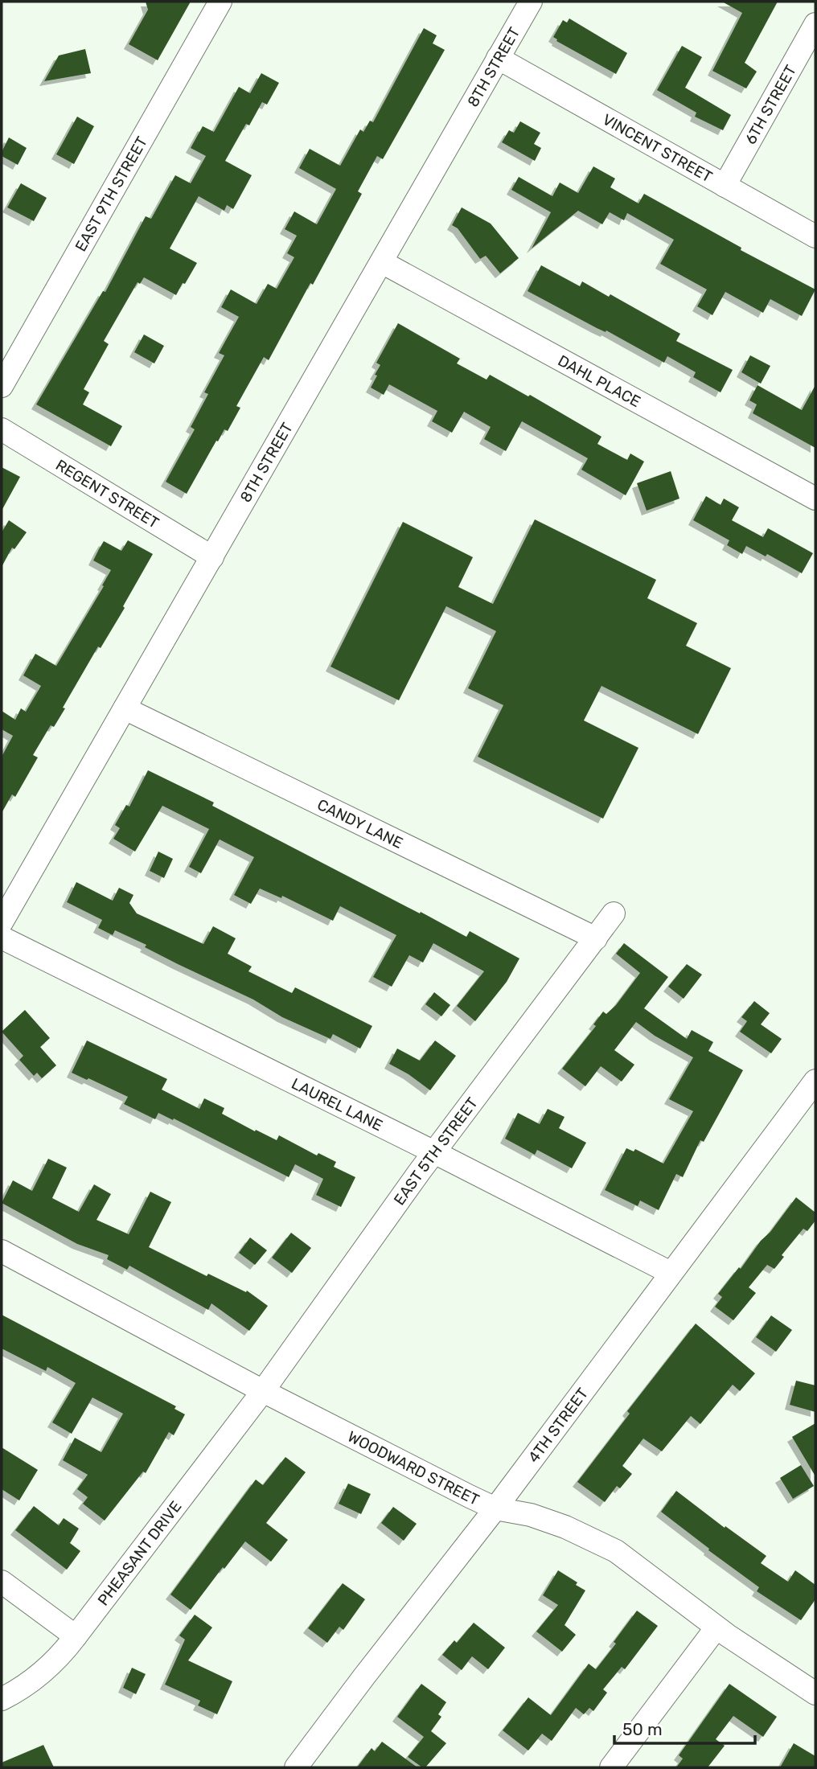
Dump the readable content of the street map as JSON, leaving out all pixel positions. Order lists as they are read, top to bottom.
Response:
{
  "streets": {
    "street": [
      "8TH STREET",
      "6TH STREET",
      "VINCENT STREET",
      "EAST 9TH STREET",
      "DAHL PLACE",
      "REGENT STREET",
      "CANDY LANE",
      "LAUREL LANE",
      "EAST 5TH STREET",
      "4TH STREET",
      "WOODWARD STREET",
      "PHEASANT DRIVE"
    ]
  },
  "crossings": [
    ["8TH STREET", "VINCENT STREET"],
    ["8TH STREET", "DAHL PLACE"],
    ["8TH STREET", "REGENT STREET"],
    ["8TH STREET", "CANDY LANE"],
    ["6TH STREET", "VINCENT STREET"],
    ["CANDY LANE", "EAST 5TH STREET"],
    ["LAUREL LANE", "EAST 5TH STREET"],
    ["LAUREL LANE", "4TH STREET"],
    ["EAST 5TH STREET", "WOODWARD STREET"],
    ["EAST 5TH STREET", "PHEASANT DRIVE"],
    ["4TH STREET", "WOODWARD STREET"],
    ["WOODWARD STREET", "PHEASANT DRIVE"]
  ],
  "scale_bar": "50 m"
}
